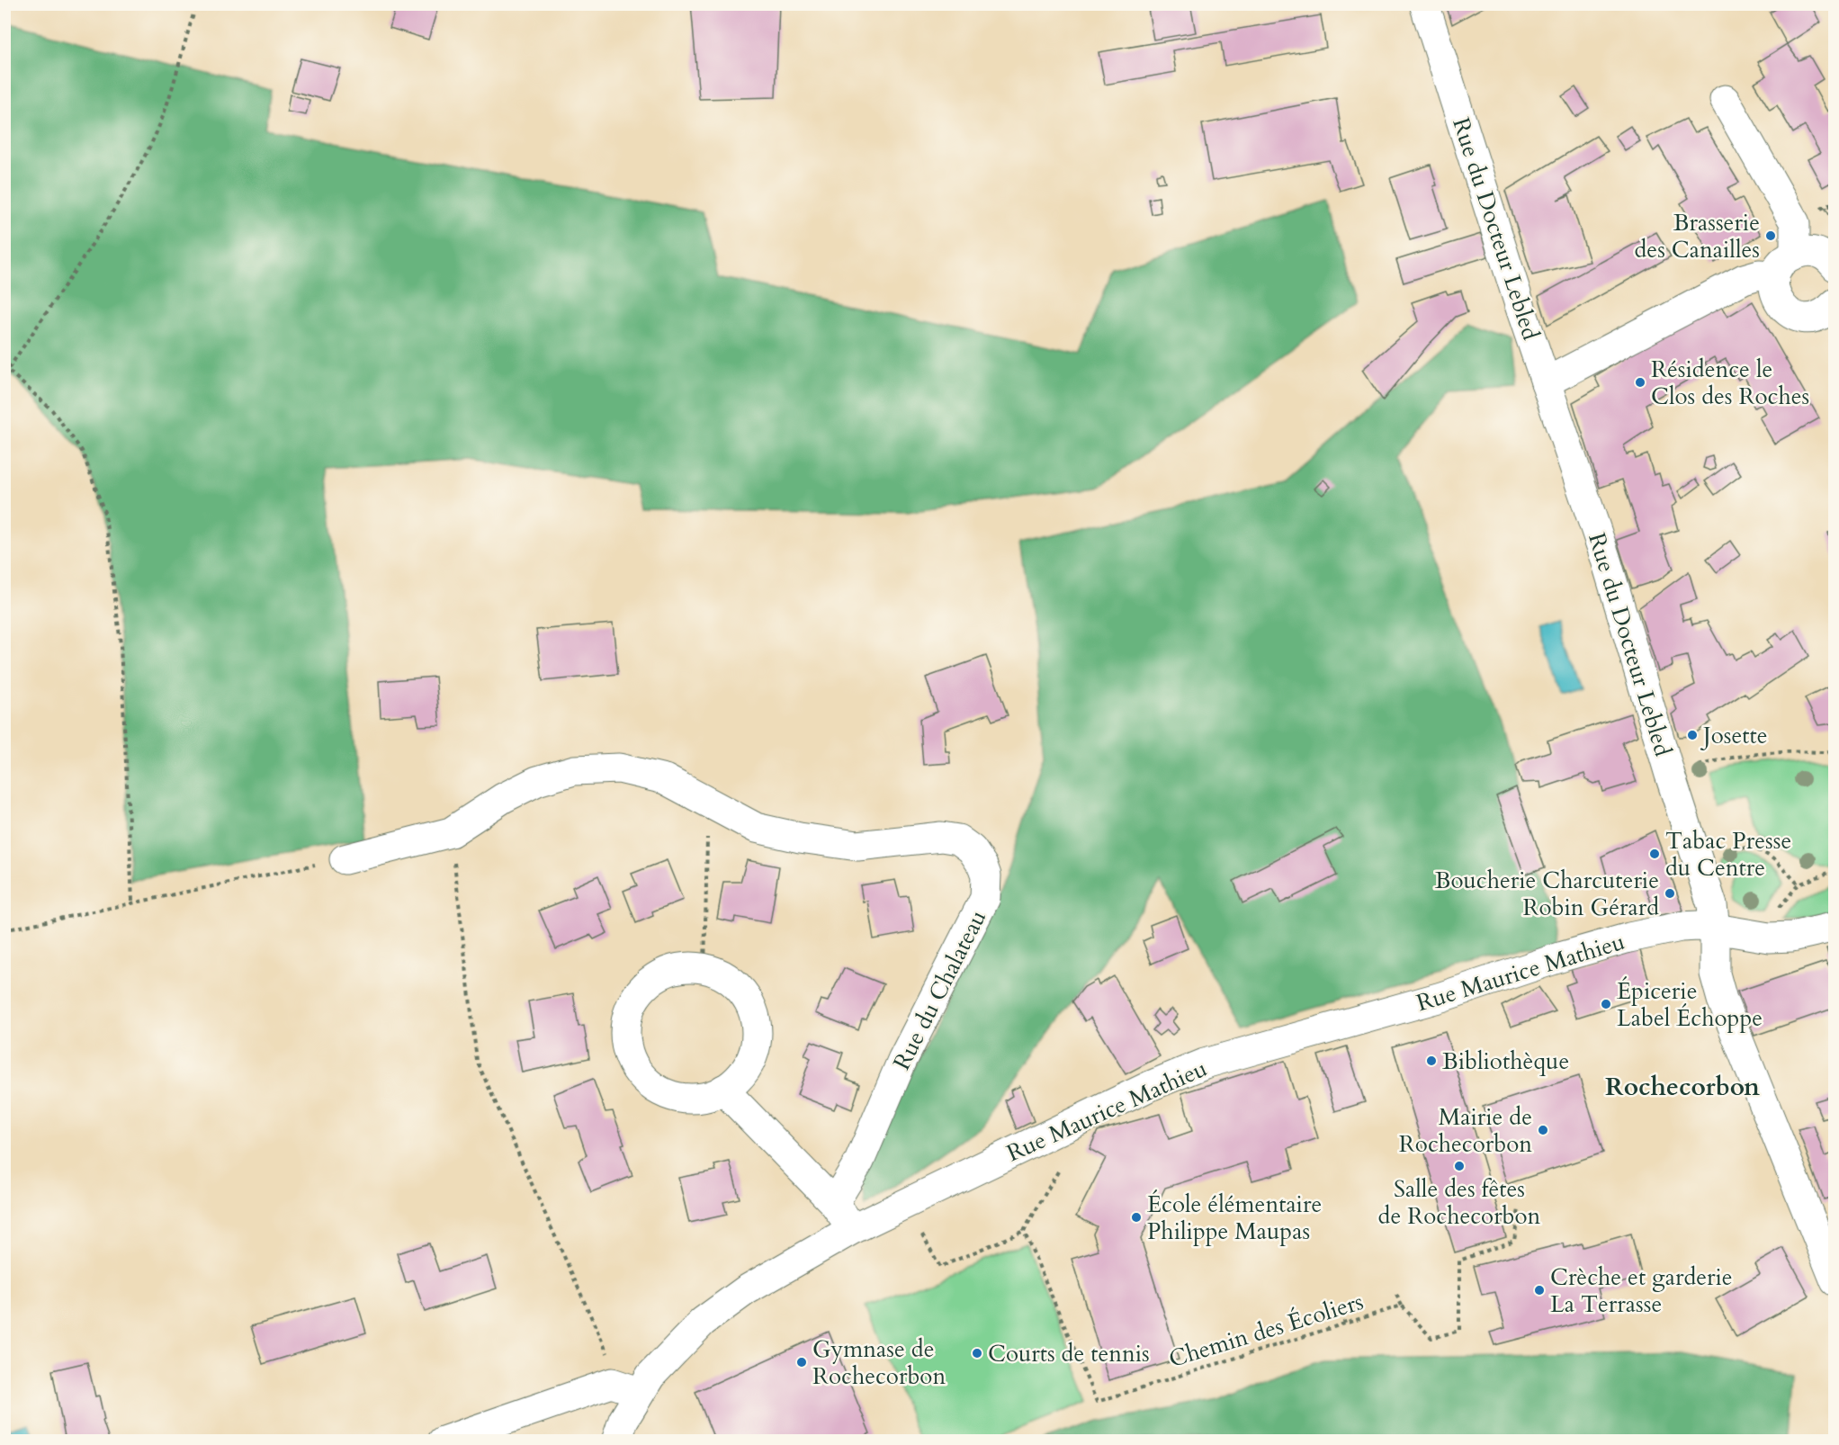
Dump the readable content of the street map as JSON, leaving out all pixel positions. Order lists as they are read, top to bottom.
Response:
{
  "streets": {
    "street": ["Rue du Docteur Lebled", "Rue Maurice Mathieu", "Rue du Chalateau"],
    "path": ["Chemin des Écoliers"]
  },
  "crossings": [
    ["Rue du Docteur Lebled", "Rue Maurice Mathieu"]
  ],
  "districts": ["Rochecorbon"],
  "places": [
    "Brasserie des Canailles",
    "Résidence le Clos des Roches",
    "Josette",
    "Tabac Presse du Centre",
    "Boucherie Charcuterie Robin Gérard",
    "Épicerie Label Échoppe",
    "Bibliothèque",
    "Mairie de Rochecorbon",
    "Salle des fêtes de Rochecorbon",
    "École élémentaire Philippe Maupas",
    "Crèche et garderie La Terrasse",
    "Courts de tennis",
    "Gymnase de Rochecorbon"
  ]
}
